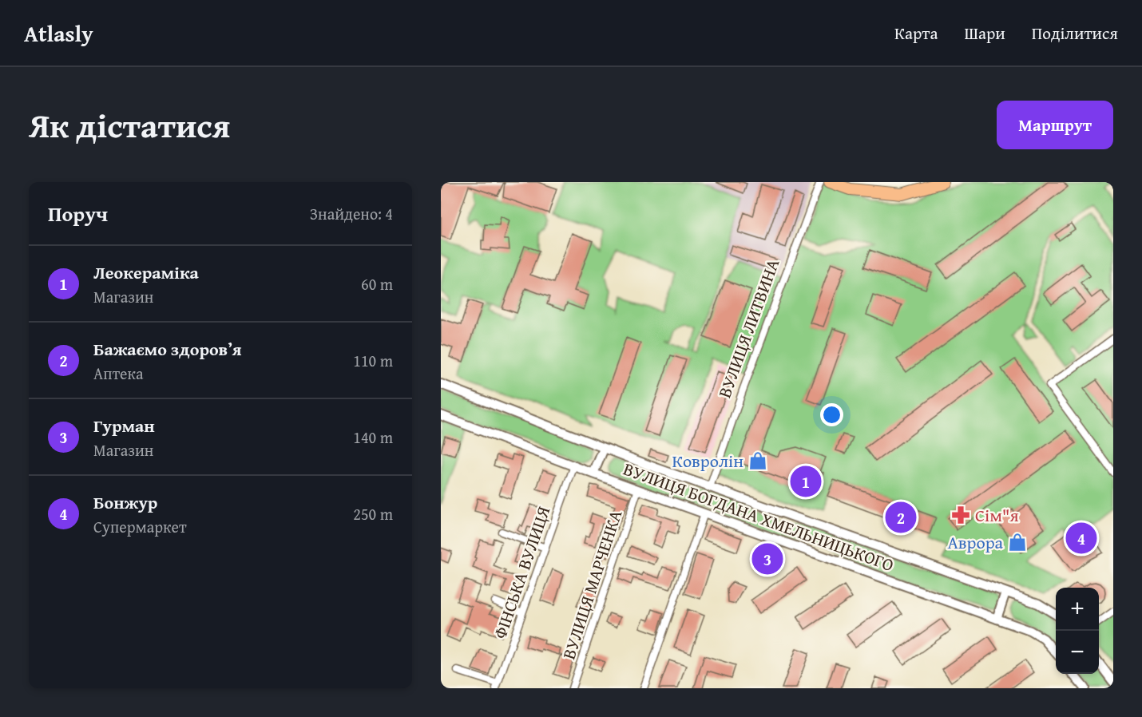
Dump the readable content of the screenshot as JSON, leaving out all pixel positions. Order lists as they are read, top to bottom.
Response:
{
  "streets": {
    "street": [
      "ВУЛИЦЯ ЛИТВИНА",
      "ВУЛИЦЯ БОГДАНА ХМЕЛЬНИЦЬКОГО",
      "ФІНСЬКА ВУЛИЦЯ",
      "ВУЛИЦЯ МАРЧЕНКА"
    ]
  },
  "crossings": [
    ["ВУЛИЦЯ ЛИТВИНА", "ВУЛИЦЯ БОГДАНА ХМЕЛЬНИЦЬКОГО"],
    ["ВУЛИЦЯ БОГДАНА ХМЕЛЬНИЦЬКОГО", "ФІНСЬКА ВУЛИЦЯ"],
    ["ВУЛИЦЯ БОГДАНА ХМЕЛЬНИЦЬКОГО", "ВУЛИЦЯ МАРЧЕНКА"]
  ],
  "places": {
    "shop": ["Ковролін", "Аврора"],
    "pharmacy": ["Сім\"я"]
  },
  "page": {
    "header": "Atlasly",
    "nav": ["Карта", "Шари", "Поділитися"],
    "title": "Як дістатися",
    "buttons": "Маршрут",
    "heading": ["Поруч", "Знайдено: 4"],
    "list": [
      {
        "mark": "1",
        "name": "Леокераміка",
        "note": "Магазин",
        "value": "60 m"
      },
      {
        "mark": "2",
        "name": "Бажаємо здоровʼя",
        "note": "Аптека",
        "value": "110 m"
      },
      {
        "mark": "3",
        "name": "Гурман",
        "note": "Магазин",
        "value": "140 m"
      },
      {
        "mark": "4",
        "name": "Бонжур",
        "note": "Супермаркет",
        "value": "250 m"
      }
    ],
    "pins": [
      "1",
      "2",
      "4",
      "3"
    ],
    "map_buttons": ["+", "−"]
  }
}
